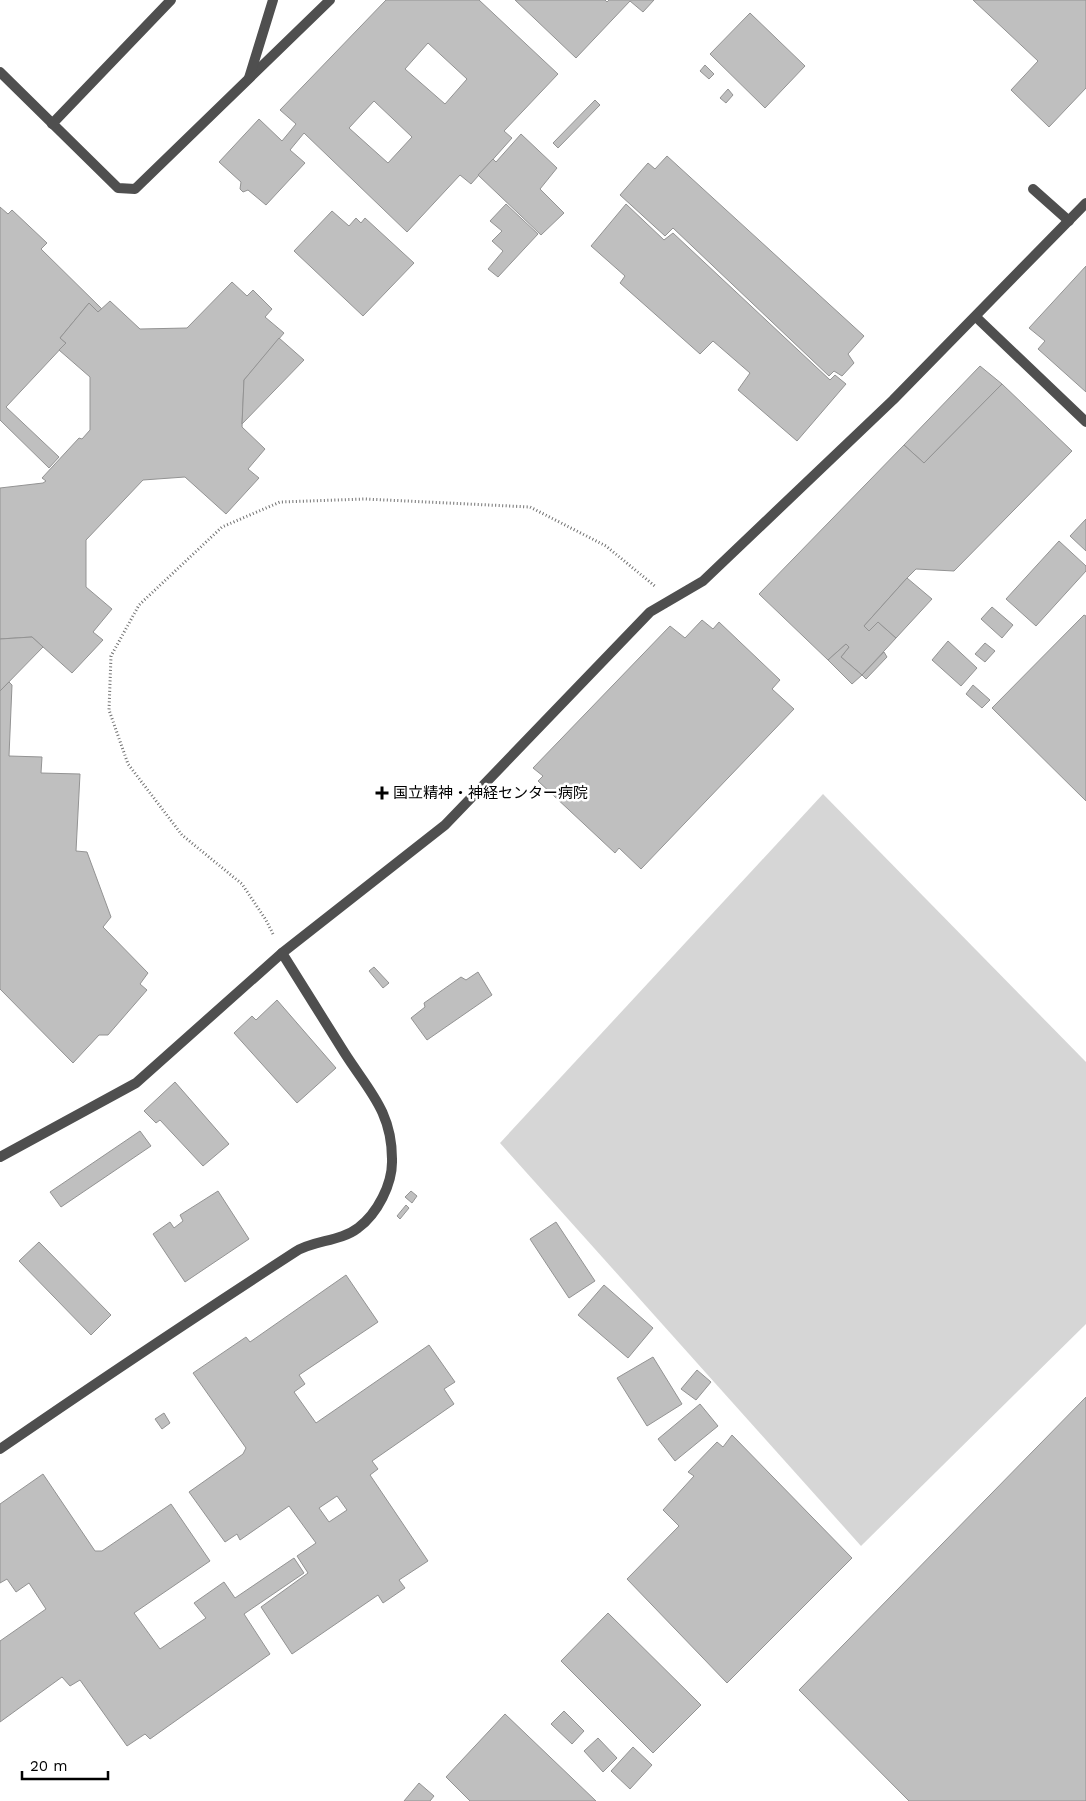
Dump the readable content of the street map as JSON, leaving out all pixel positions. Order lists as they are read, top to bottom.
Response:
{
  "places": {
    "health": ["国立精神・神経センター病院"]
  },
  "scale_bar": "20 m"
}
